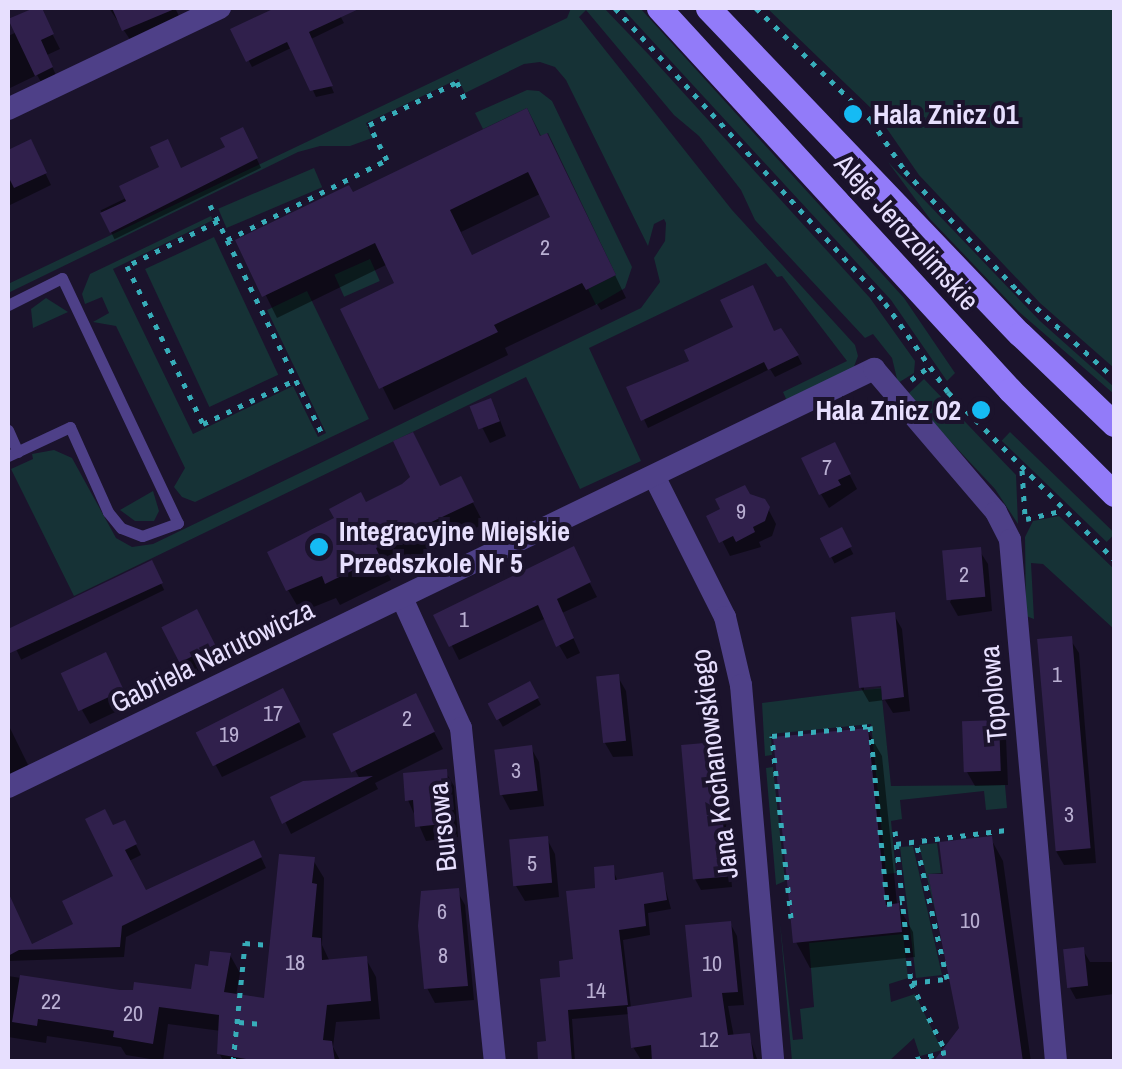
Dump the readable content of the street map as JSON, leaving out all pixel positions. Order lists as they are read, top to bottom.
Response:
{
  "streets": {
    "main road": ["Aleje Jerozolimskie"],
    "street": [
      "Gabriela Narutowicza",
      "Topolowa",
      "Jana Kochanowskiego",
      "Bursowa"
    ]
  },
  "crossings": [
    ["Gabriela Narutowicza", "Topolowa"],
    ["Gabriela Narutowicza", "Jana Kochanowskiego"],
    ["Gabriela Narutowicza", "Bursowa"]
  ],
  "places": ["Hala Znicz 01", "Hala Znicz 02", "Integracyjne Miejskie Przedszkole Nr 5"],
  "house_numbers": [
    "2",
    "7",
    "9",
    "2",
    "1",
    "1",
    "17",
    "2",
    "19",
    "3",
    "3",
    "5",
    "6",
    "10",
    "8",
    "18",
    "10",
    "14",
    "22",
    "20",
    "12"
  ]
}
